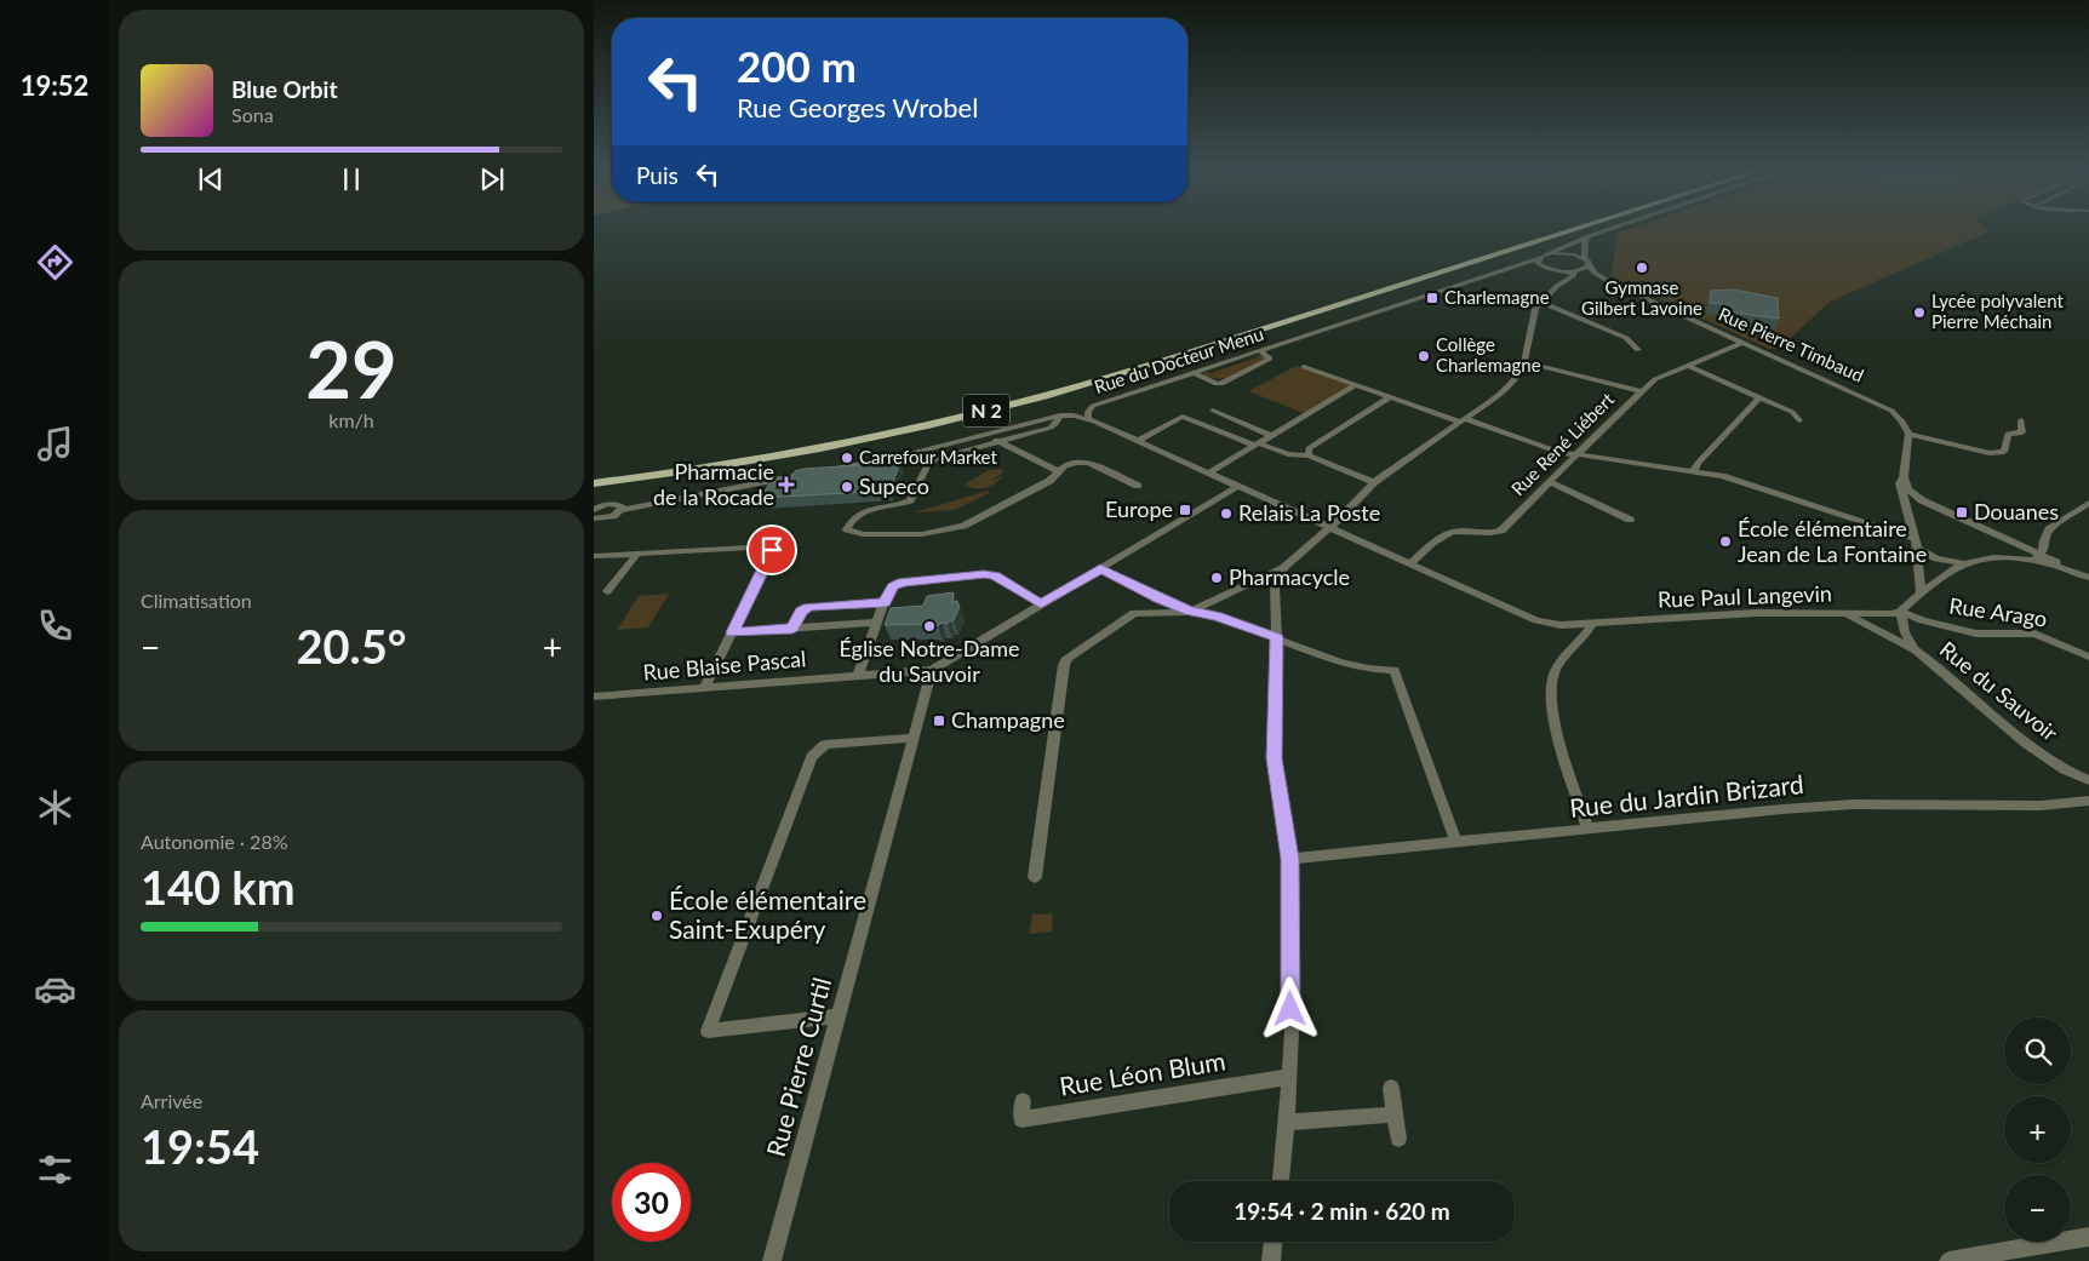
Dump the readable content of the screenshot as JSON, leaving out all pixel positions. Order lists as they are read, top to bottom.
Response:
{
  "streets": {
    "main road": ["N 2"],
    "street": [
      "Rue Pierre Timbaud",
      "Rue du Docteur Menu",
      "Rue René Liébert",
      "Rue Paul Langevin",
      "Rue Arago",
      "Rue Blaise Pascal",
      "Rue du Sauvoir",
      "Rue du Jardin Brizard",
      "Rue Pierre Curtil",
      "Rue Léon Blum"
    ]
  },
  "crossings": [
    ["Rue Pierre Timbaud", "Rue du Docteur Menu"],
    ["Rue Pierre Timbaud", "Rue René Liébert"],
    ["Rue René Liébert", "Rue Paul Langevin"],
    ["Rue Paul Langevin", "Rue Arago"],
    ["Rue Paul Langevin", "Rue du Sauvoir"],
    ["Rue Arago", "Rue du Sauvoir"],
    ["Rue Blaise Pascal", "Rue Pierre Curtil"]
  ],
  "places": {
    "other": [
      "Gymnase Gilbert Lavoine",
      "Lycée polyvalent Pierre Méchain",
      "Collège Charlemagne",
      "Carrefour Market",
      "Supeco",
      "Relais La Poste",
      "École élémentaire Jean de La Fontaine",
      "Pharmacycle",
      "Église Notre-Dame du Sauvoir",
      "École élémentaire Saint-Exupéry"
    ],
    "transit": [
      "Charlemagne",
      "Europe",
      "Douanes",
      "Champagne"
    ],
    "health": ["Pharmacie de la Rocade"]
  },
  "page": {
    "tabs": "19:52",
    "turn": ["200 m", "Rue Georges Wrobel"],
    "song": ["Blue Orbit", "Sona"],
    "then": "Puis",
    "tile": [
      ["29", "km/h"],
      "Climatisation",
      ["Autonomie · 28%", "140 km"],
      ["Arrivée", "19:54"]
    ],
    "heat": ["−", "20.5°", "+"],
    "map_buttons": ["+", "−"],
    "limit": "30",
    "trip": "19:54 · 2 min · 620 m"
  }
}
